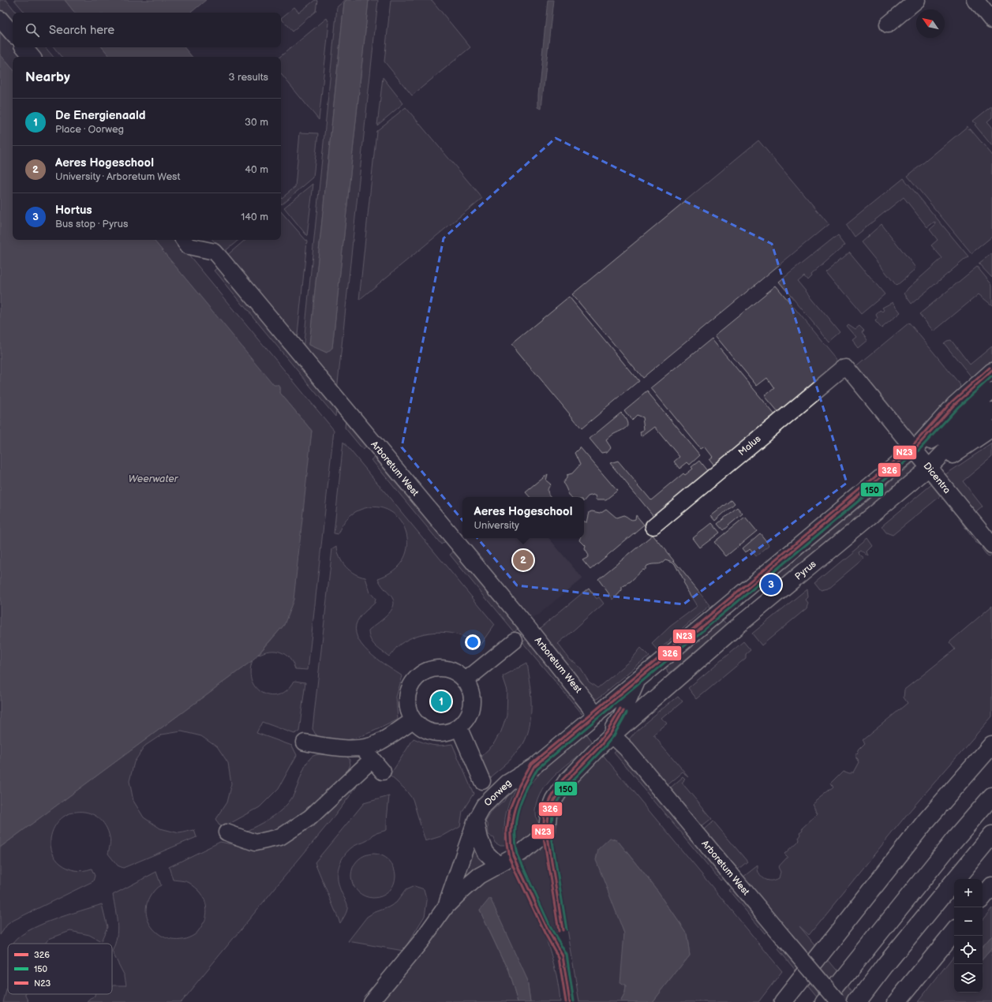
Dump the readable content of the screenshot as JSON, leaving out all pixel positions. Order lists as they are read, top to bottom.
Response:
{
  "streets": {
    "street": [
      "Malus",
      "Arboretum West",
      "Dicentra",
      "Pyrus",
      "Oorweg"
    ]
  },
  "crossings": [
    ["Malus", "Dicentra"],
    ["Arboretum West", "Pyrus"],
    ["Arboretum West", "Oorweg"],
    ["Dicentra", "Pyrus"],
    ["Pyrus", "Oorweg"]
  ],
  "water": ["Weerwater"],
  "lines": ["transit line N23", "transit line 326", "transit line 150"],
  "legend": ["326", "150", "N23"],
  "north": "top left",
  "page": {
    "search": "Search here",
    "heading": ["Nearby", "3 results"],
    "list": [
      {
        "mark": "1",
        "name": "De Energienaald",
        "note": "Place · Oorweg",
        "value": "30 m"
      },
      {
        "mark": "2",
        "name": "Aeres Hogeschool",
        "note": "University · Arboretum West",
        "value": "40 m"
      },
      {
        "mark": "3",
        "name": "Hortus",
        "note": "Bus stop · Pyrus",
        "value": "140 m"
      }
    ],
    "popup": ["Aeres Hogeschool", "University"],
    "pins": ["2", "3", "1"],
    "map_buttons": ["+", "−"]
  }
}
